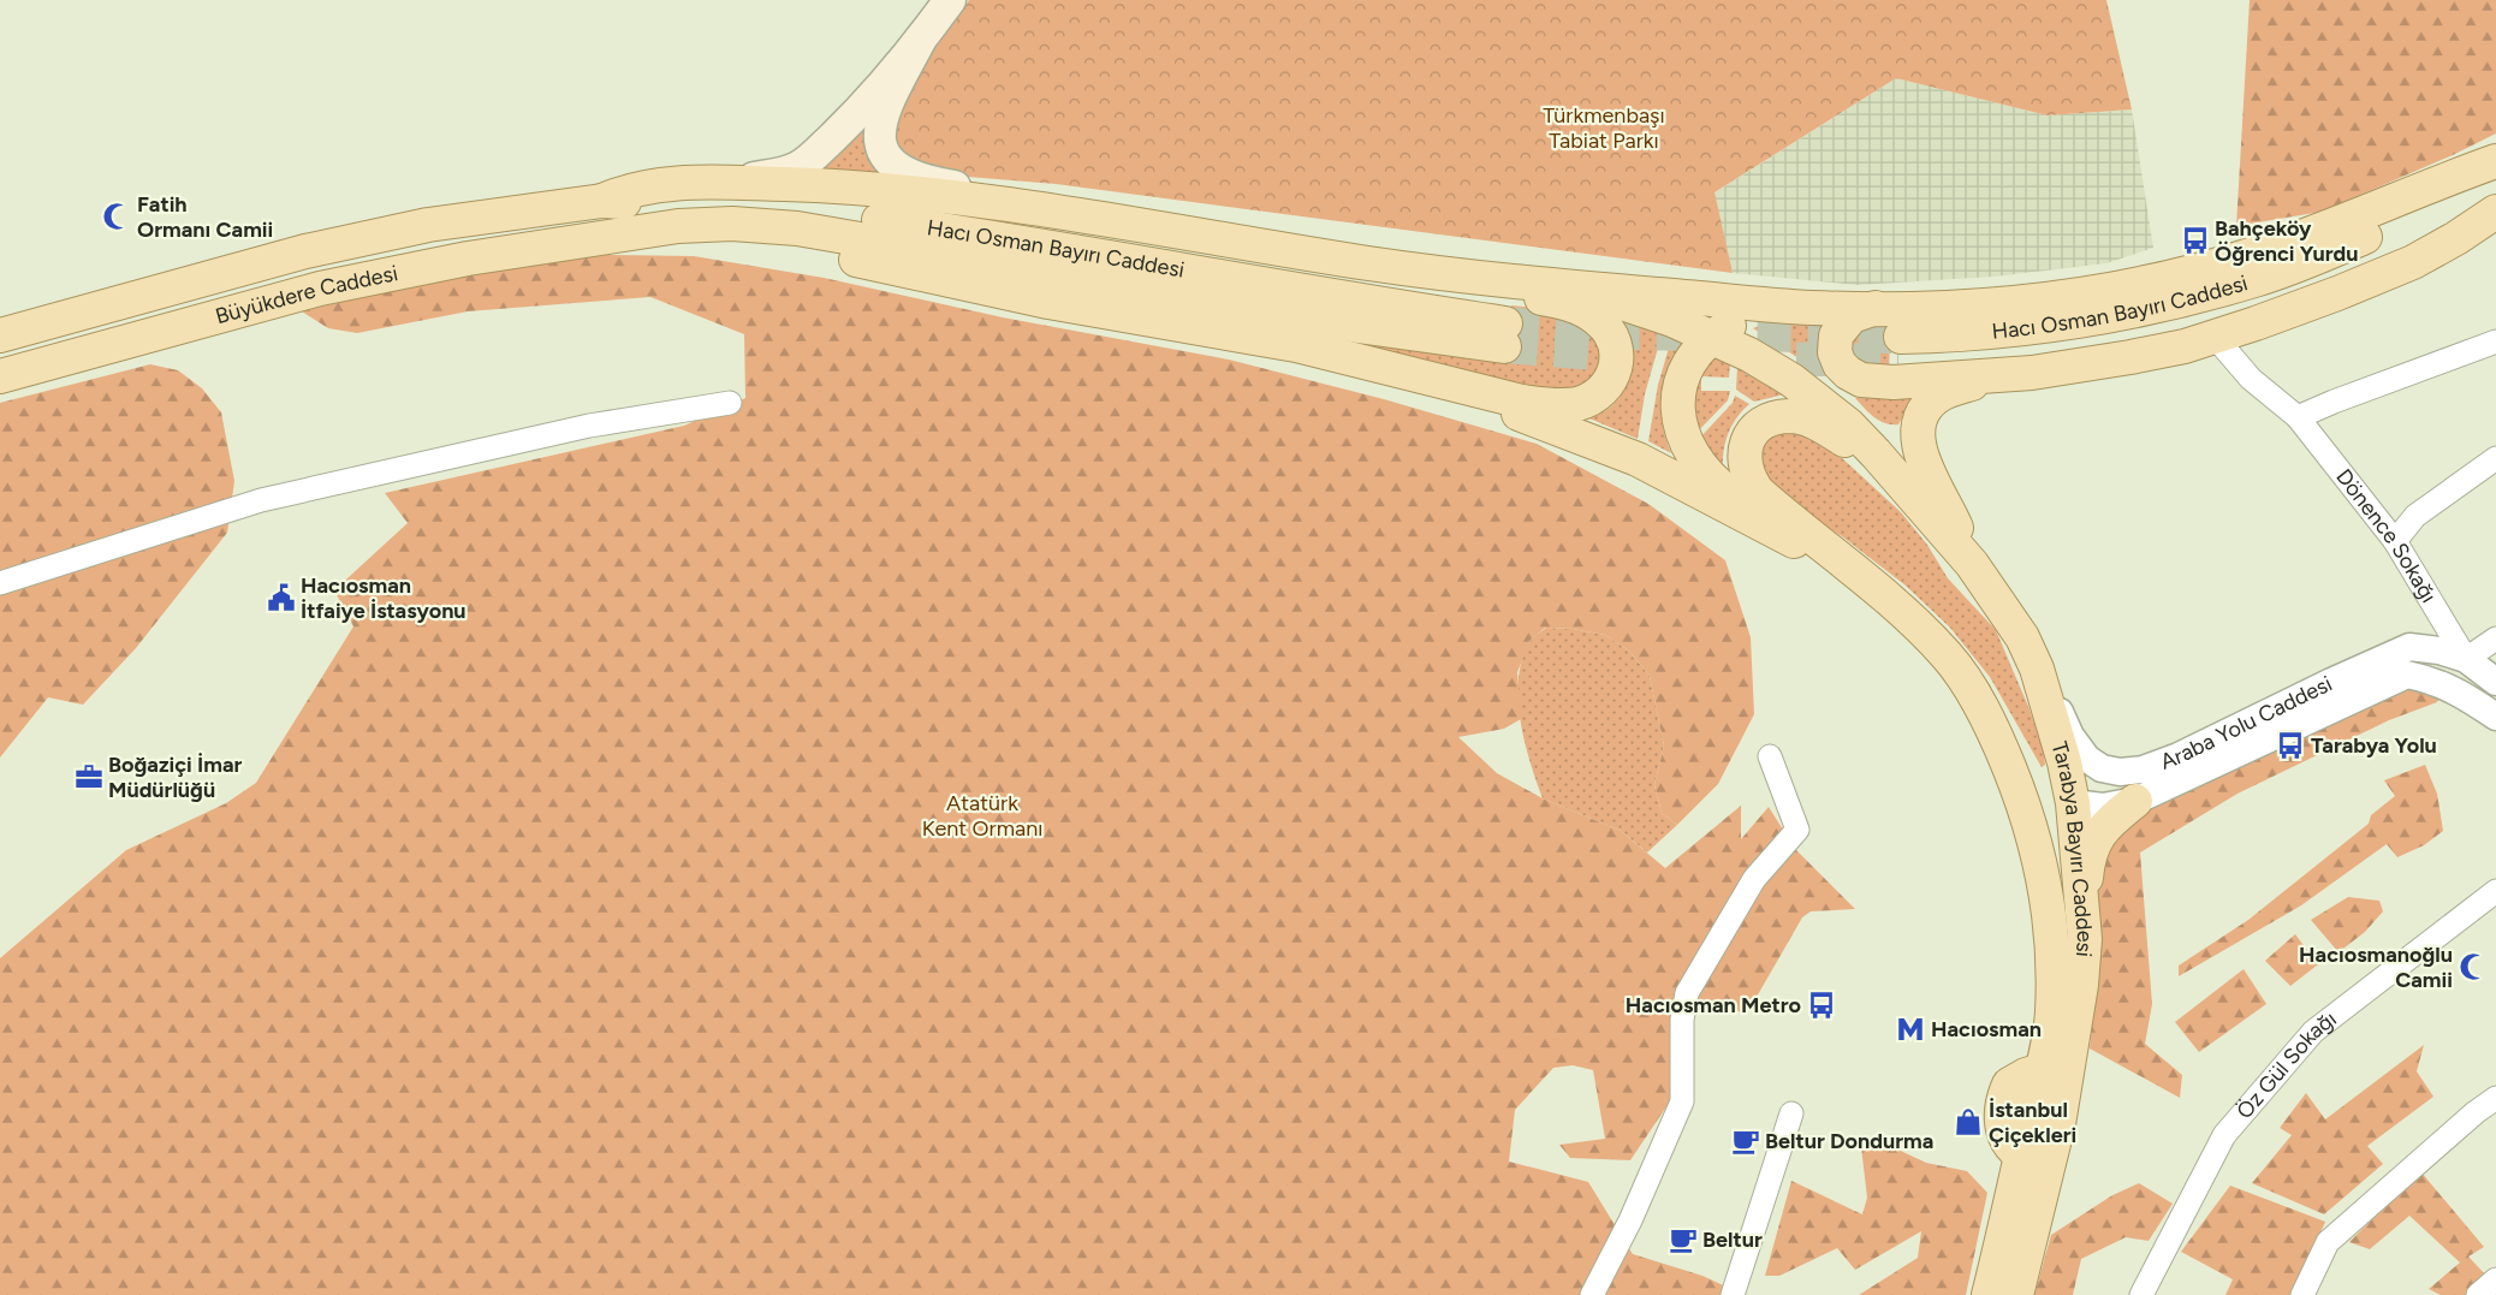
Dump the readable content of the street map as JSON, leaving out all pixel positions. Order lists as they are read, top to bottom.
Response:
{
  "streets": {
    "main road": ["Hacı Osman Bayırı Caddesi", "Büyükdere Caddesi", "Tarabya Bayırı Caddesi"],
    "street": ["Dönence Sokağı", "Araba Yolu Caddesi", "Öz Gül Sokağı"]
  },
  "crossings": [
    ["Hacı Osman Bayırı Caddesi", "Büyükdere Caddesi"],
    ["Dönence Sokağı", "Araba Yolu Caddesi"],
    ["Araba Yolu Caddesi", "Tarabya Bayırı Caddesi"]
  ],
  "parks": ["Türkmenbaşı Tabiat Parkı", "Atatürk Kent Ormanı"],
  "places": {
    "mosque": ["Fatih Ormanı Camii", "Hacıosmanoğlu Camii"],
    "bus stop": ["Bahçeköy Öğrenci Yurdu", "Tarabya Yolu", "Hacıosman Metro"],
    "public building": ["Hacıosman İtfaiye İstasyonu"],
    "office": ["Boğaziçi İmar Müdürlüğü"],
    "metro station": ["Hacıosman"],
    "shop": ["İstanbul Çiçekleri"],
    "cafe": ["Beltur Dondurma", "Beltur"]
  }
}
